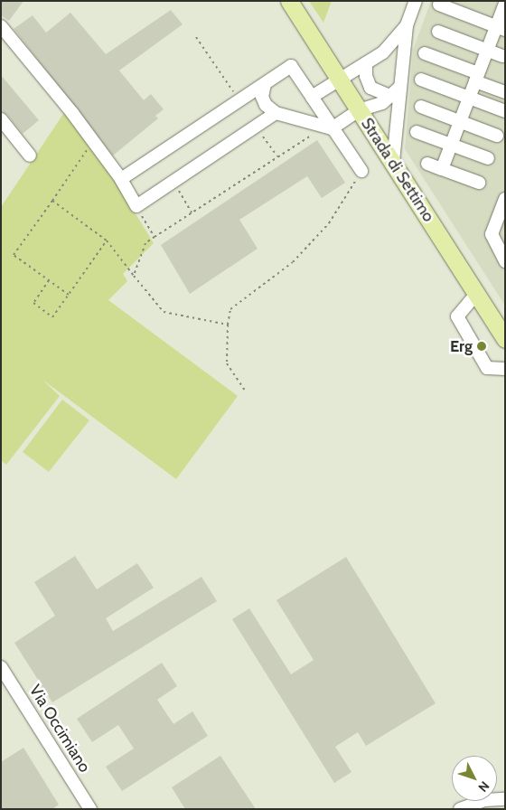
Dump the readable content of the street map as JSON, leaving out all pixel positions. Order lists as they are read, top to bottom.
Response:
{
  "streets": {
    "main road": ["Strada di Settimo"],
    "street": ["Via Occimiano"]
  },
  "places": ["Erg"],
  "north": "bottom right"
}
